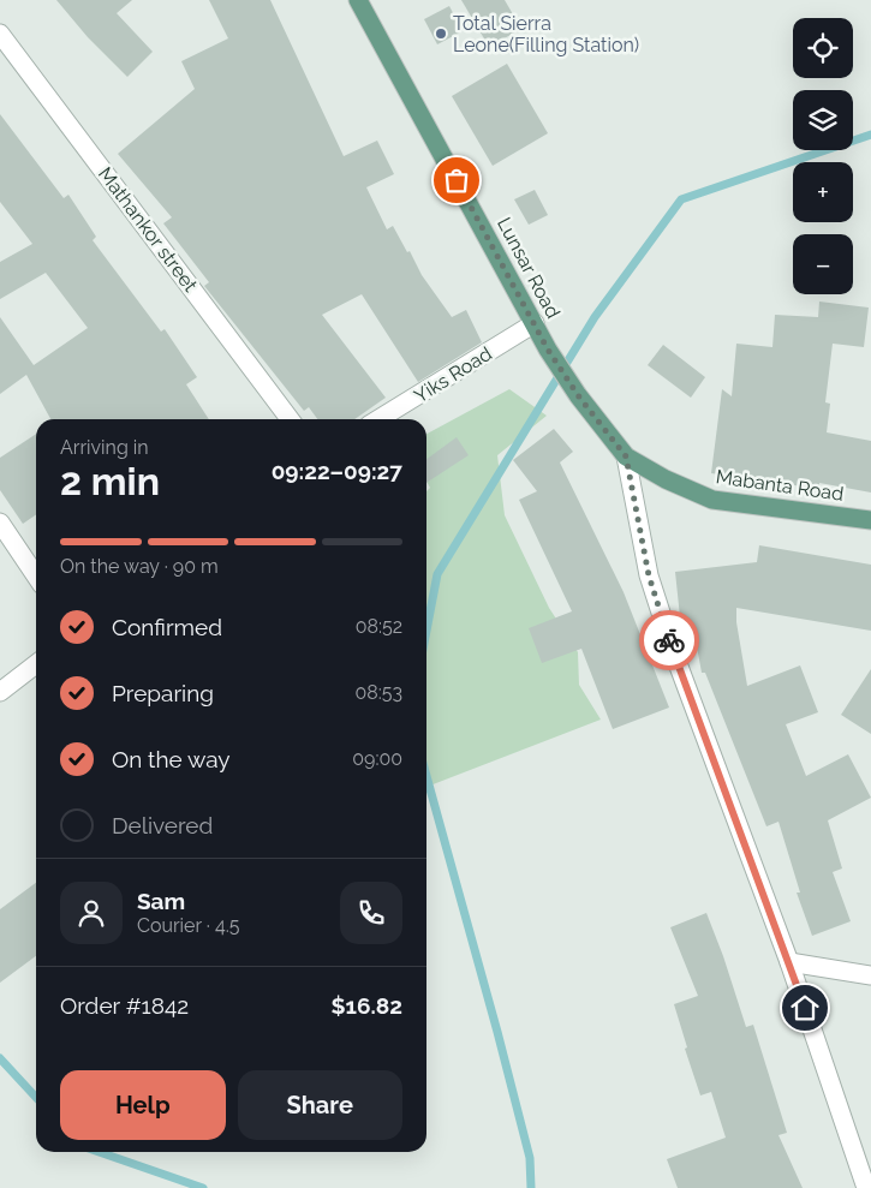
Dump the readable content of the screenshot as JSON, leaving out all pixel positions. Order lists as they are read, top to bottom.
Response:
{
  "streets": {
    "main road": ["Lunsar Road", "Mabanta Road"],
    "street": ["Mathankor street", "Yiks Road"]
  },
  "crossings": [
    ["Lunsar Road", "Yiks Road"],
    ["Lunsar Road", "Mabanta Road"]
  ],
  "places": ["Total Sierra Leone(Filling Station)"],
  "page": {
    "map_buttons": ["+", "−"],
    "heading": ["2 min", "Arriving in", "09:22–09:27"],
    "panel": [
      "Sam",
      "Courier · 4.5",
      "Order #1842",
      "$16.82"
    ],
    "bar": "On the way · 90 m",
    "list": [
      ["Confirmed", "08:52"],
      ["Preparing", "08:53"],
      ["On the way", "09:00"],
      "Delivered"
    ],
    "buttons": ["Help", "Share"]
  }
}
